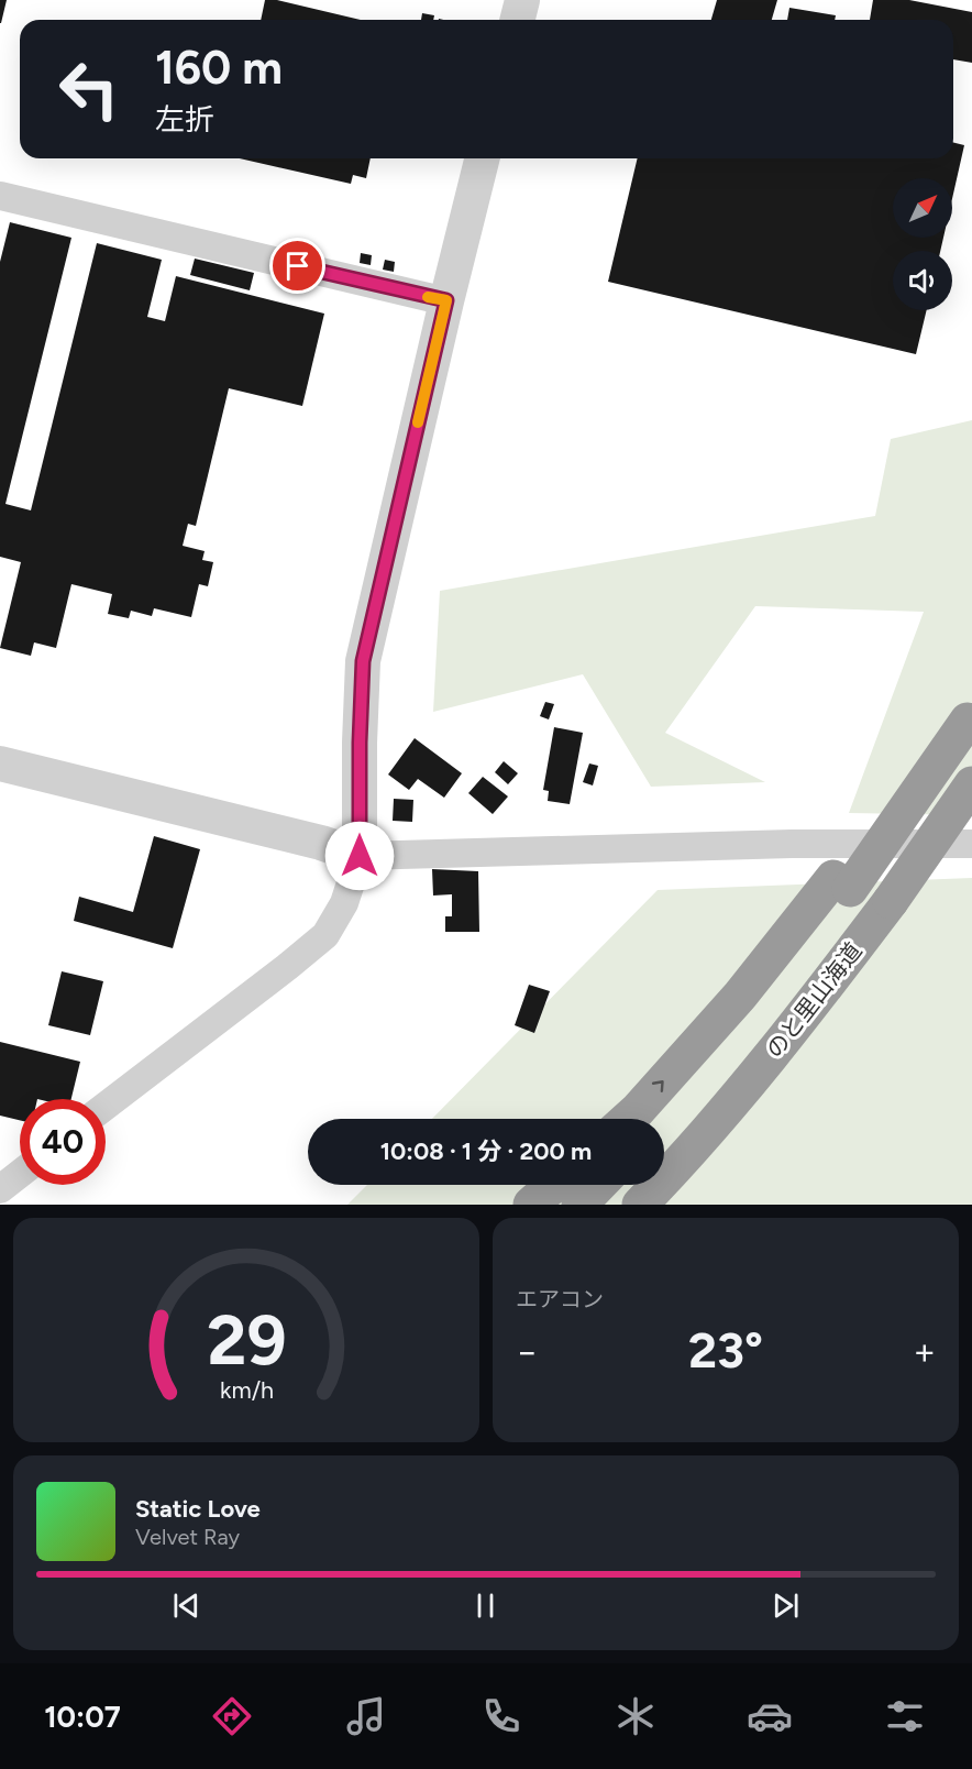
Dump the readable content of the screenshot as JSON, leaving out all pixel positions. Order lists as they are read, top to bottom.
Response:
{
  "streets": {
    "highway": ["のと里山海道"]
  },
  "north": "top right",
  "page": {
    "turn": ["160 m", "左折"],
    "limit": "40",
    "trip": "10:08 · 1 分 · 200 m",
    "tile": "エアコン",
    "heat": ["−", "23°", "+"],
    "song": ["Static Love", "Velvet Ray"],
    "tabs": "10:07",
    "gauge": ["29", "km/h"]
  }
}
